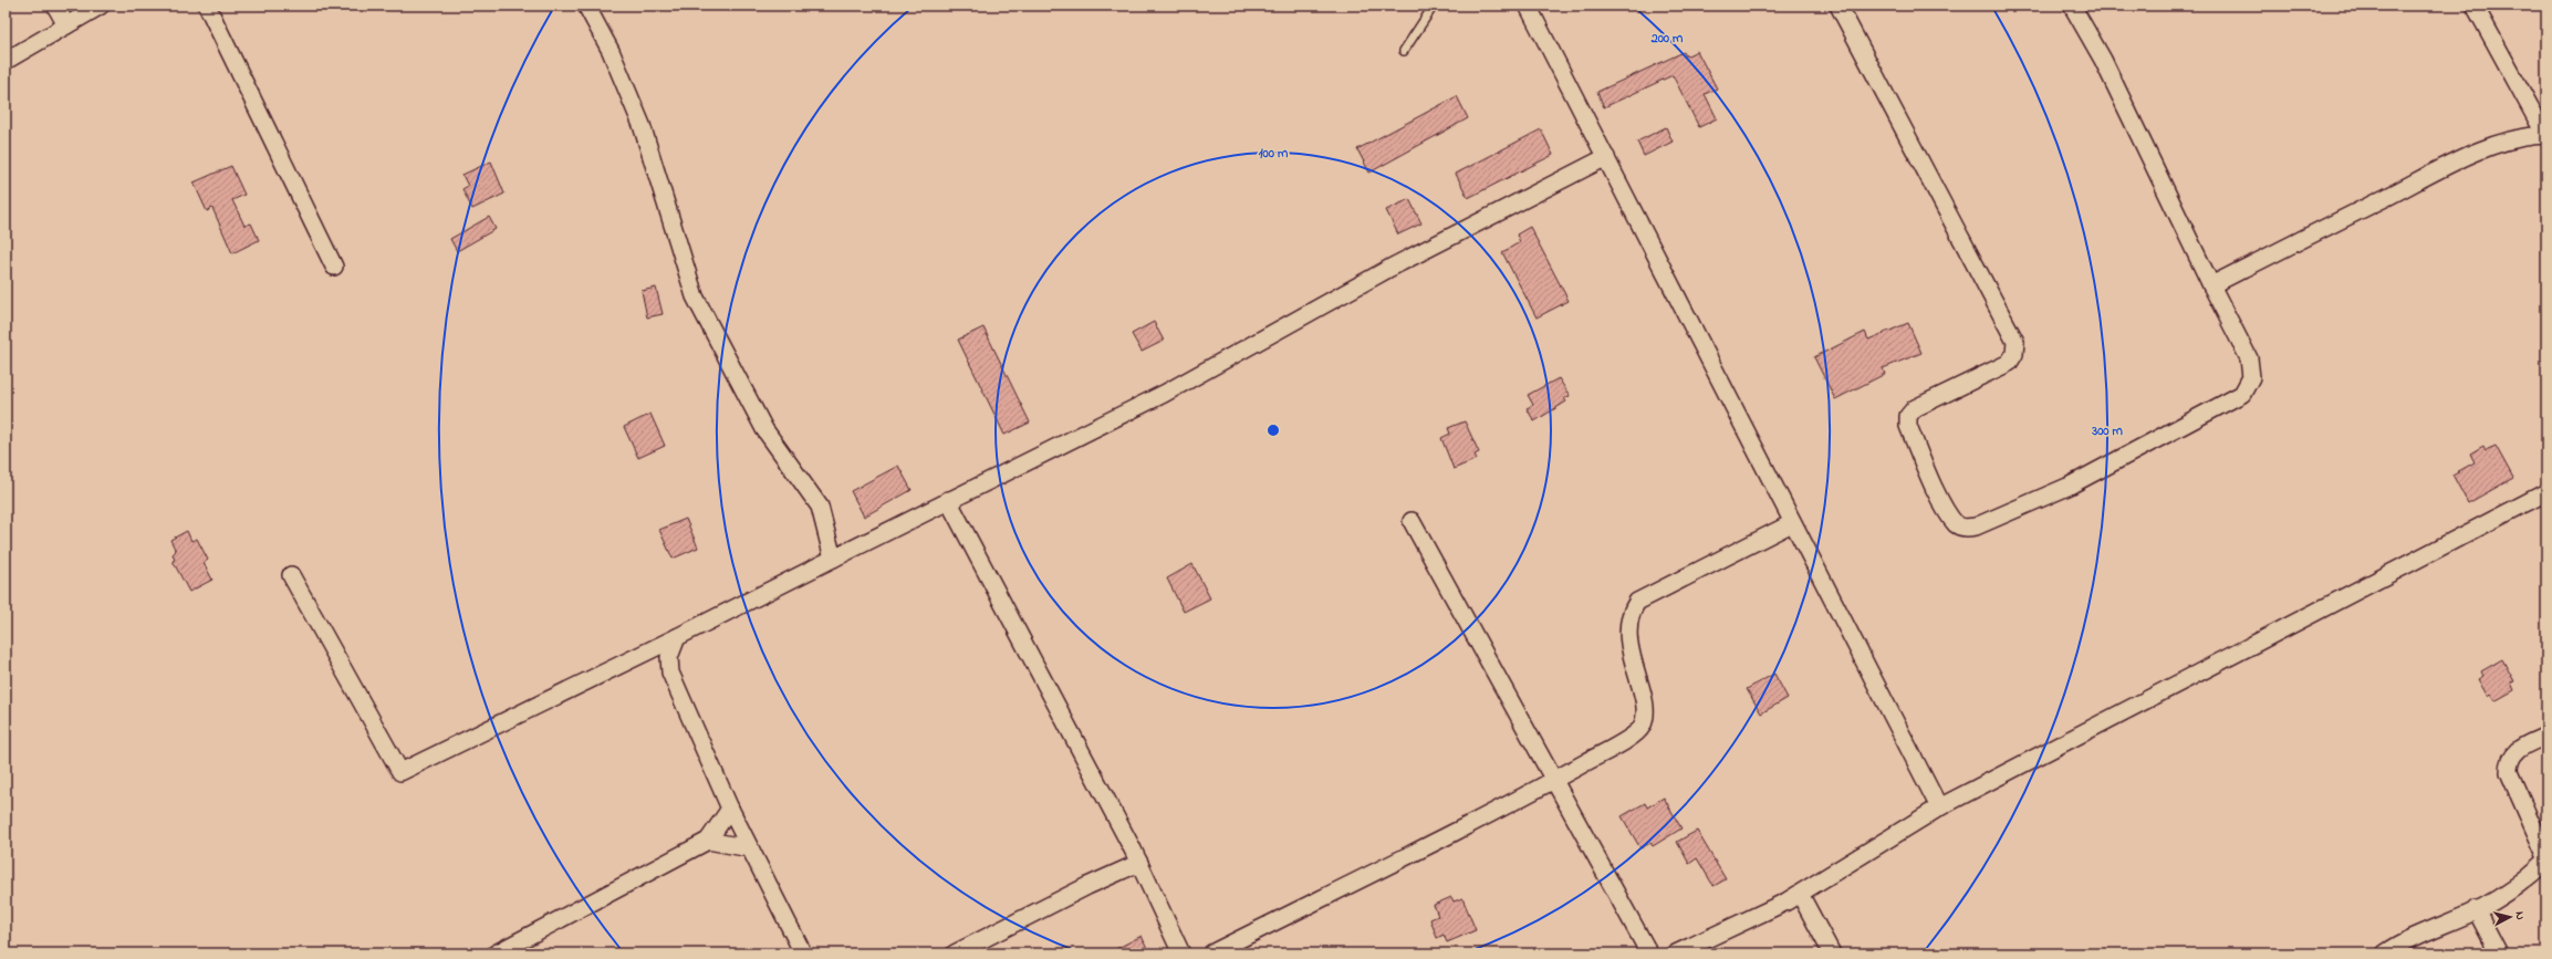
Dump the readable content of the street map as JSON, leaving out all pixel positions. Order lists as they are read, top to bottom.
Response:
{
  "north": "right",
  "rings": ["200 m", "100 m", "300 m"]
}
